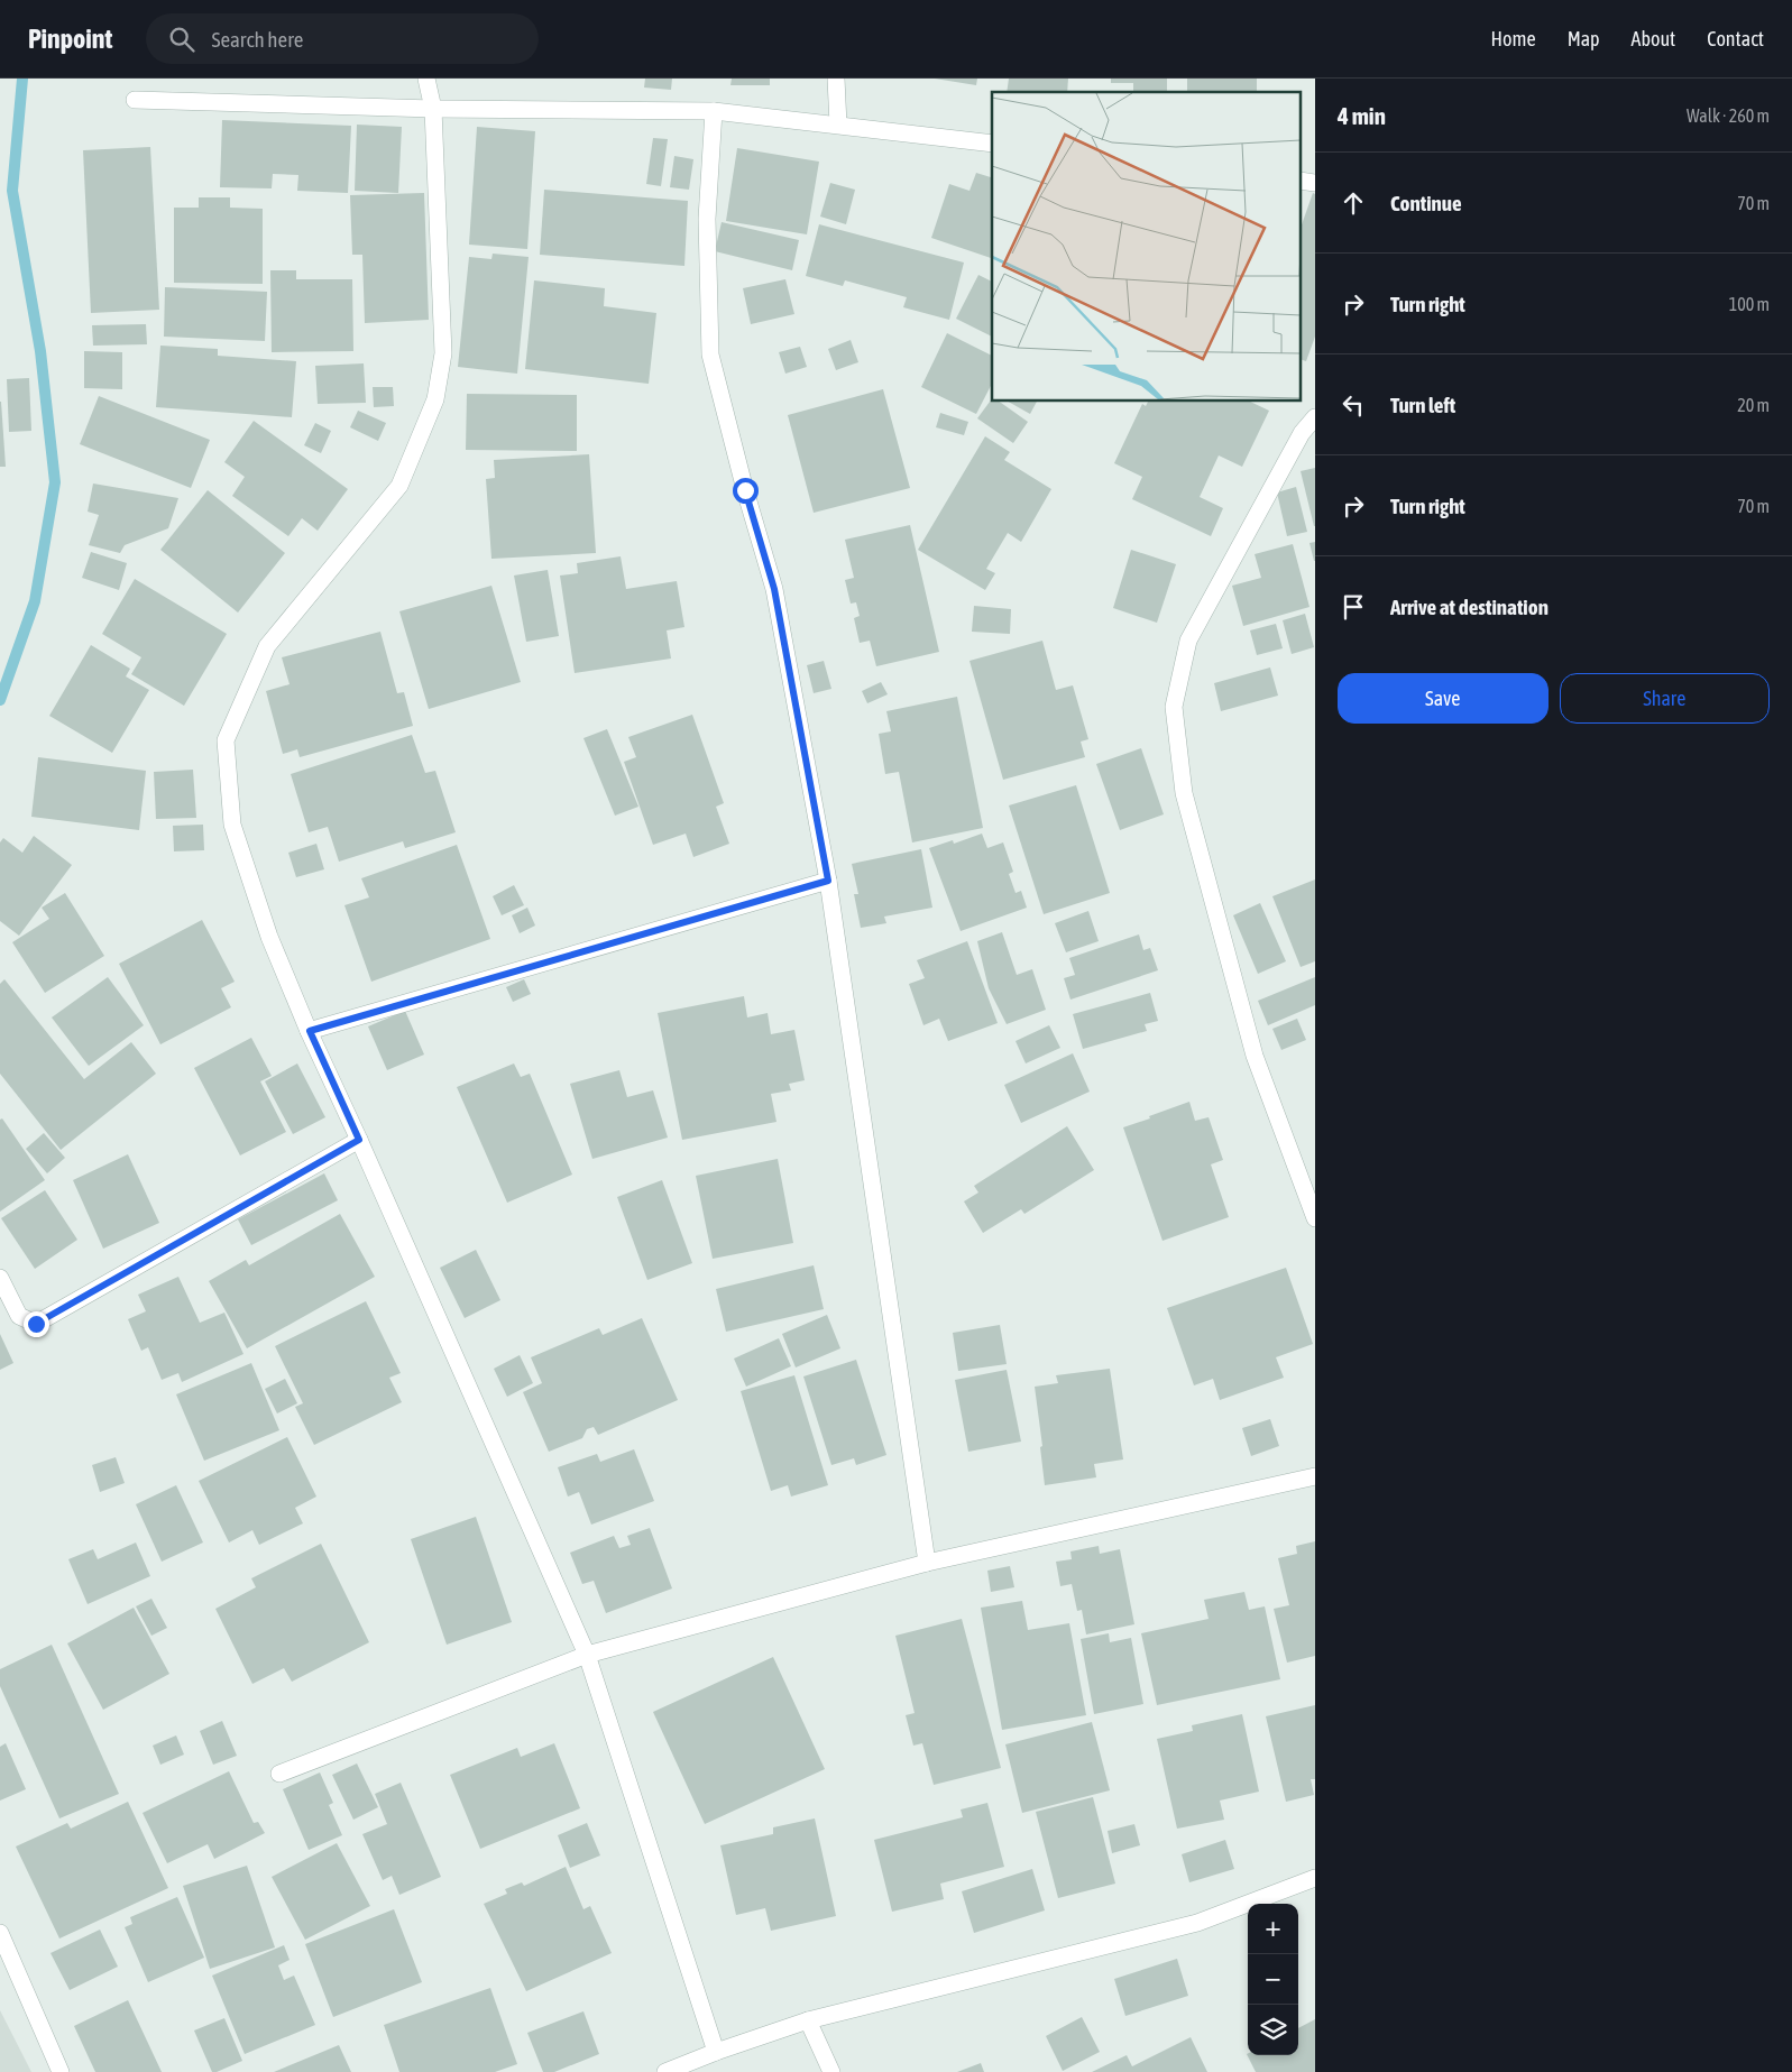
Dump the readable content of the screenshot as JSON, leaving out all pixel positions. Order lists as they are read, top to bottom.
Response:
{
  "page": {
    "header": "Pinpoint",
    "search": "Search here",
    "nav": [
      "Home",
      "Map",
      "About",
      "Contact"
    ],
    "heading": ["4 min", "Walk · 260 m"],
    "list": [
      ["Continue", "70 m"],
      ["Turn right", "100 m"],
      ["Turn left", "20 m"],
      ["Turn right", "70 m"],
      "Arrive at destination"
    ],
    "buttons": ["Save", "Share"],
    "map_buttons": ["+", "−"]
  }
}
